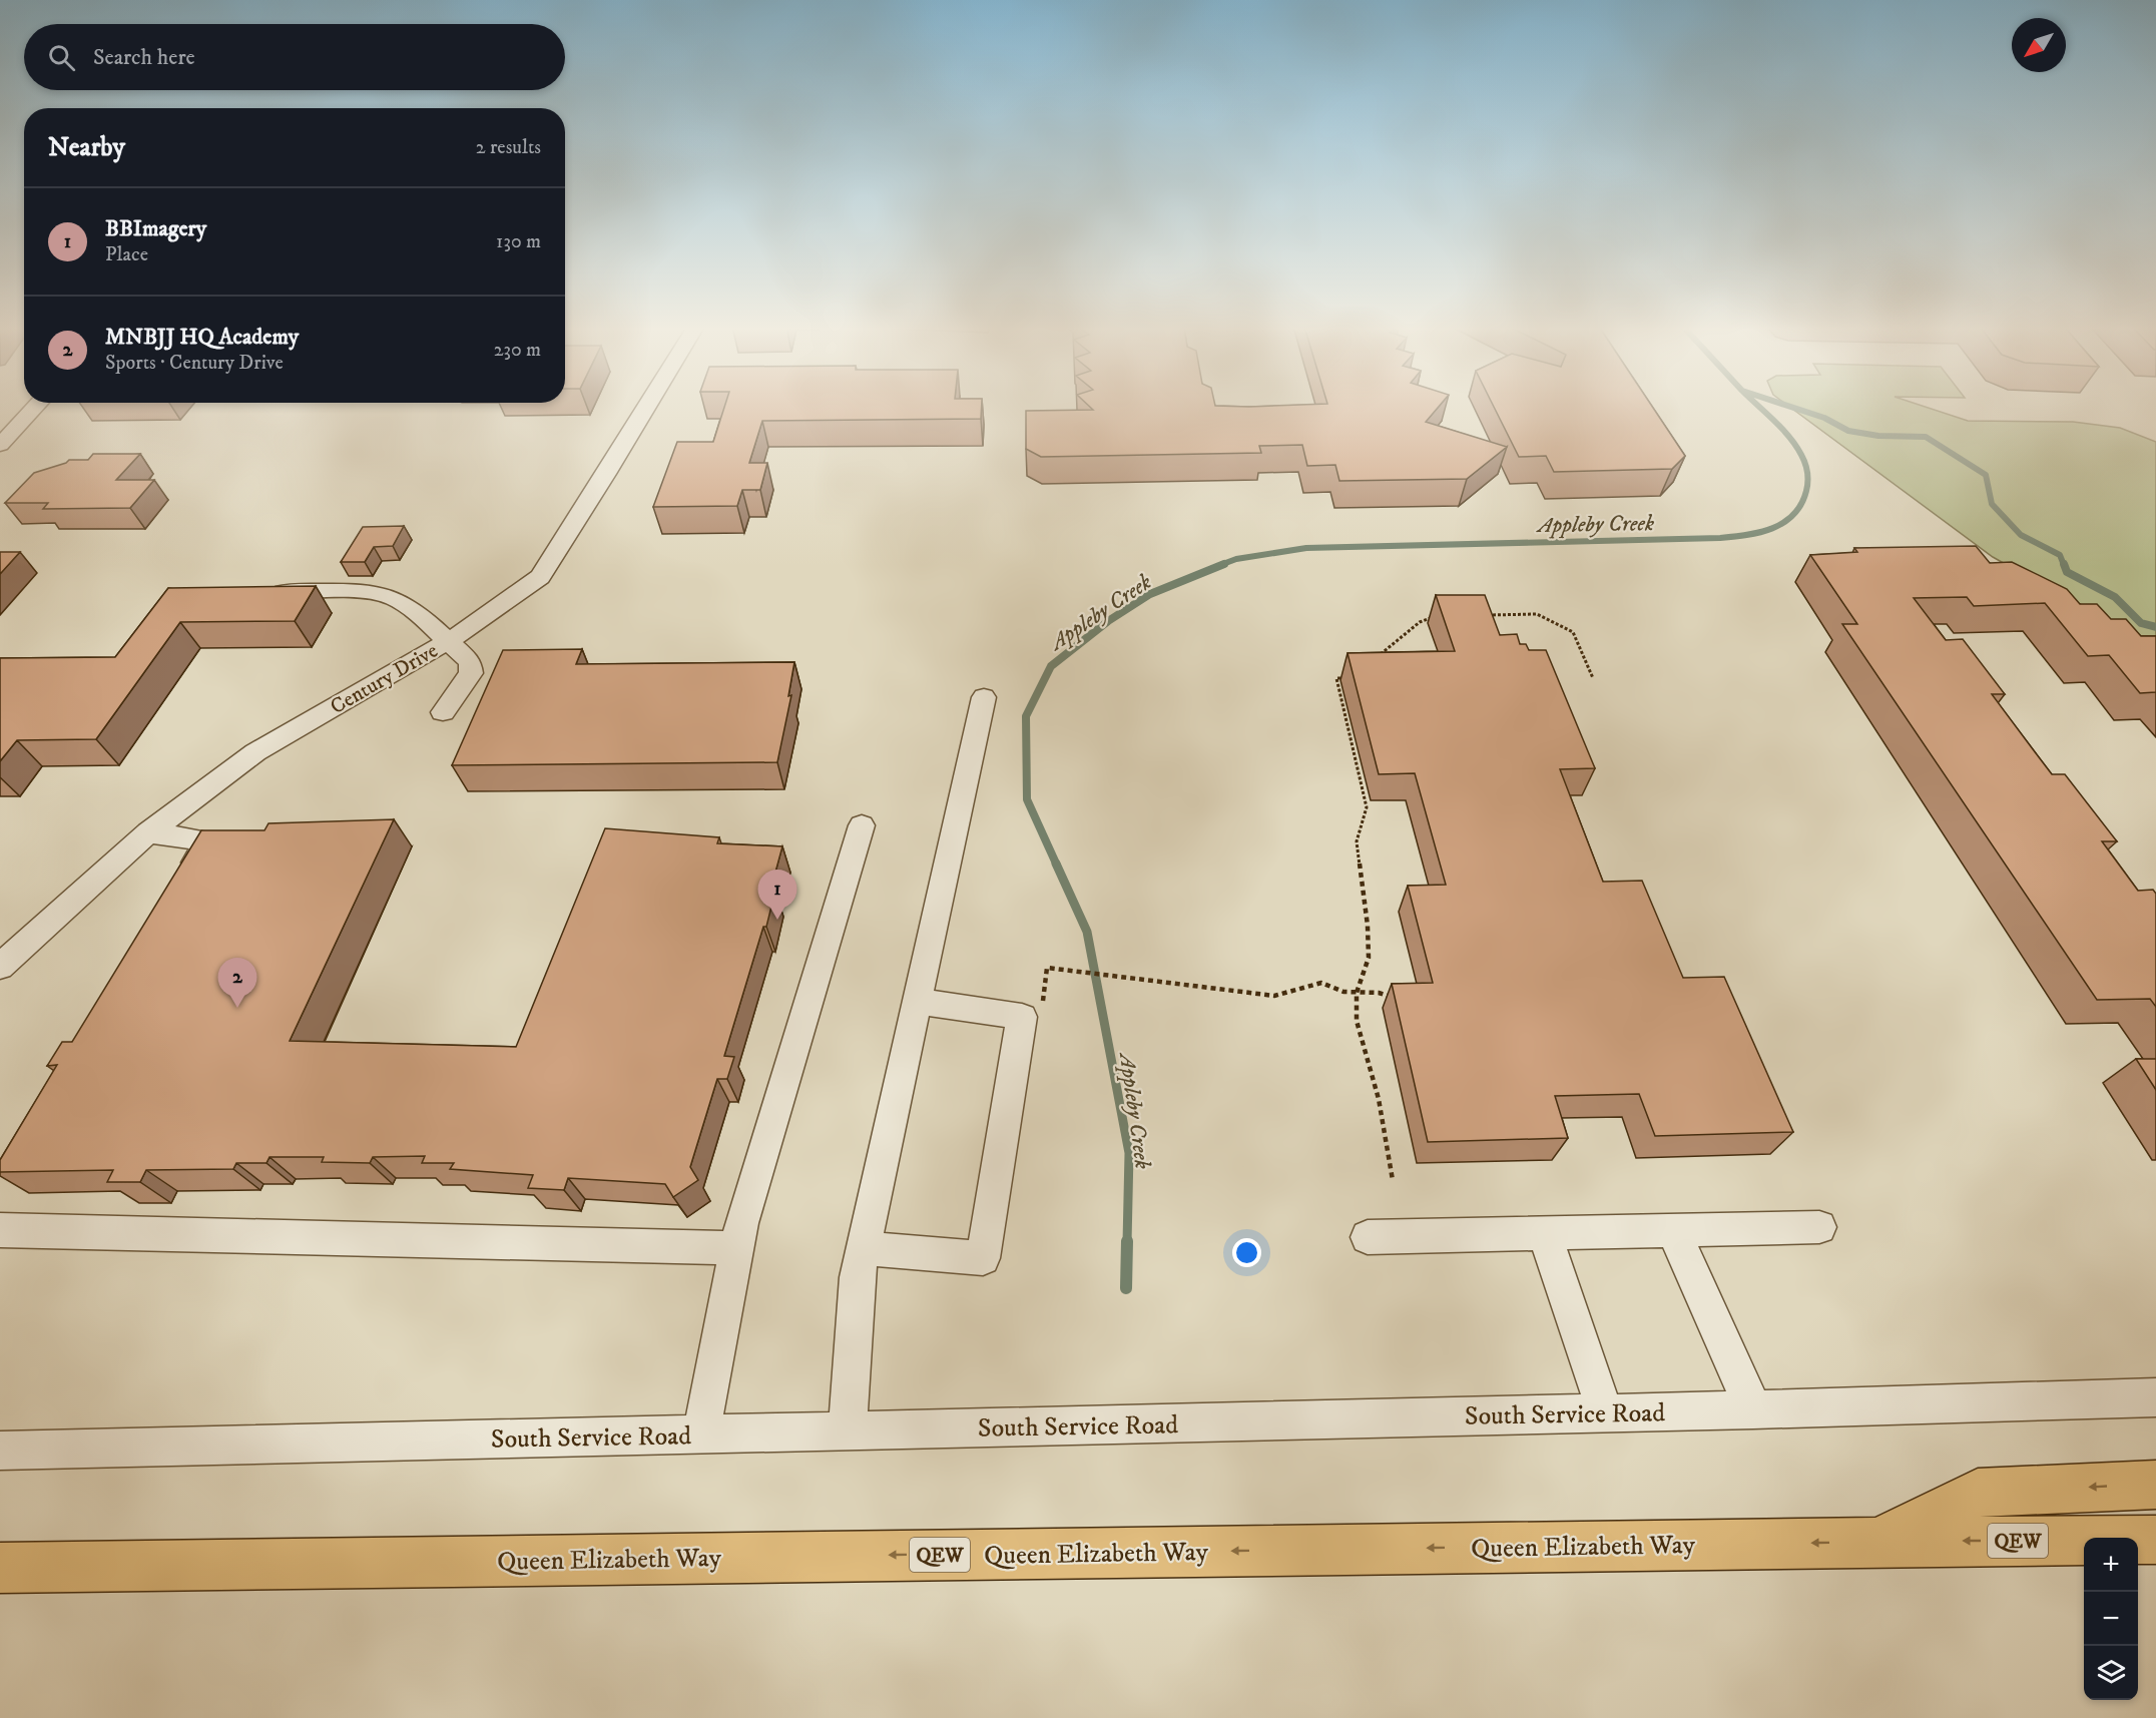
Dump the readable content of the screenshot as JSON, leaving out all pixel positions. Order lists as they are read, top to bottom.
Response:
{
  "streets": {
    "highway": ["QEW", "Queen Elizabeth Way"],
    "street": ["Century Drive", "South Service Road"]
  },
  "one_way": ["Queen Elizabeth Way"],
  "water": ["Appleby Creek"],
  "north": "bottom left",
  "page": {
    "search": "Search here",
    "heading": ["Nearby", "2 results"],
    "list": [
      {
        "mark": "1",
        "name": "BBImagery",
        "note": "Place",
        "value": "130 m"
      },
      {
        "mark": "2",
        "name": "MNBJJ HQ Academy",
        "note": "Sports · Century Drive",
        "value": "230 m"
      }
    ],
    "pins": ["1", "2"],
    "map_buttons": ["+", "−"]
  }
}
